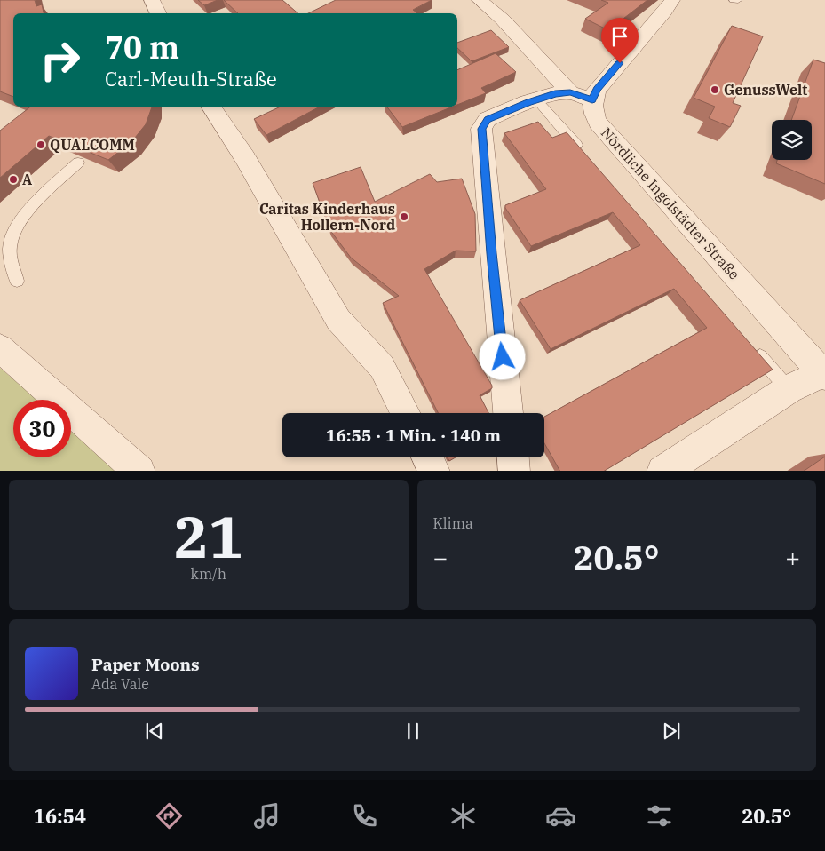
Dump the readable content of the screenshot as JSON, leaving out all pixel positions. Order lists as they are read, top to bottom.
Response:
{
  "streets": {
    "street": ["Nördliche Ingolstädter Straße"]
  },
  "places": [
    "GenussWelt",
    "QUALCOMM",
    "A",
    "Caritas Kinderhaus Hollern-Nord"
  ],
  "page": {
    "turn": ["70 m", "Carl-Meuth-Straße"],
    "limit": "30",
    "trip": "16:55 · 1 Min. · 140 m",
    "tile": [
      ["21", "km/h"],
      "Klima"
    ],
    "heat": ["−", "20.5°", "+"],
    "song": ["Paper Moons", "Ada Vale"],
    "tabs": ["16:54", "20.5°"]
  }
}
